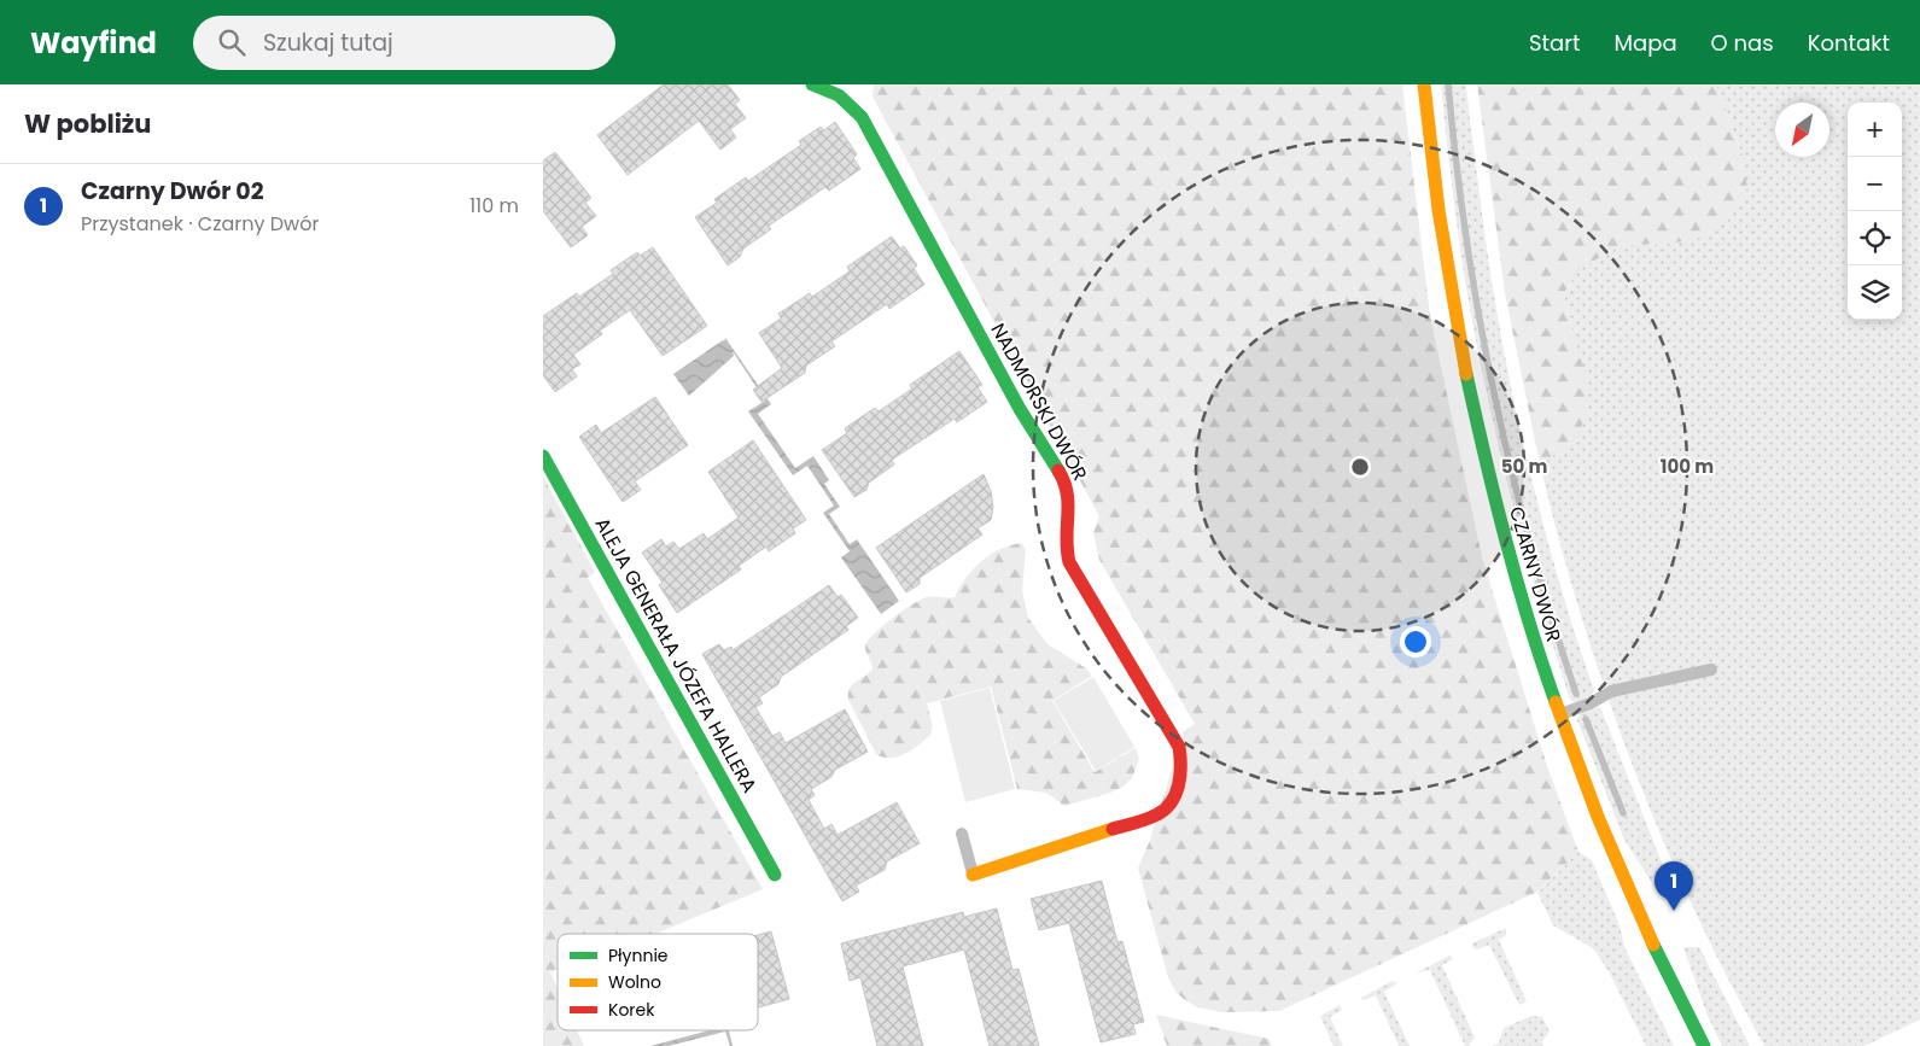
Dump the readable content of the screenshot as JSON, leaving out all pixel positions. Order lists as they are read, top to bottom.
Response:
{
  "streets": {
    "street": ["NADMORSKI DWÓR", "CZARNY DWÓR", "ALEJA GENERAŁA JÓZEFA HALLERA"]
  },
  "legend": ["Płynnie", "Wolno", "Korek"],
  "north": "bottom left",
  "page": {
    "header": "Wayfind",
    "search": "Szukaj tutaj",
    "nav": [
      "Start",
      "Mapa",
      "O nas",
      "Kontakt"
    ],
    "heading": "W pobliżu",
    "map_buttons": ["+", "−"],
    "list": [
      {
        "mark": "1",
        "name": "Czarny Dwór 02",
        "note": "Przystanek · Czarny Dwór",
        "value": "110 m"
      }
    ],
    "pins": "1"
  },
  "rings": ["50 m", "100 m"]
}
